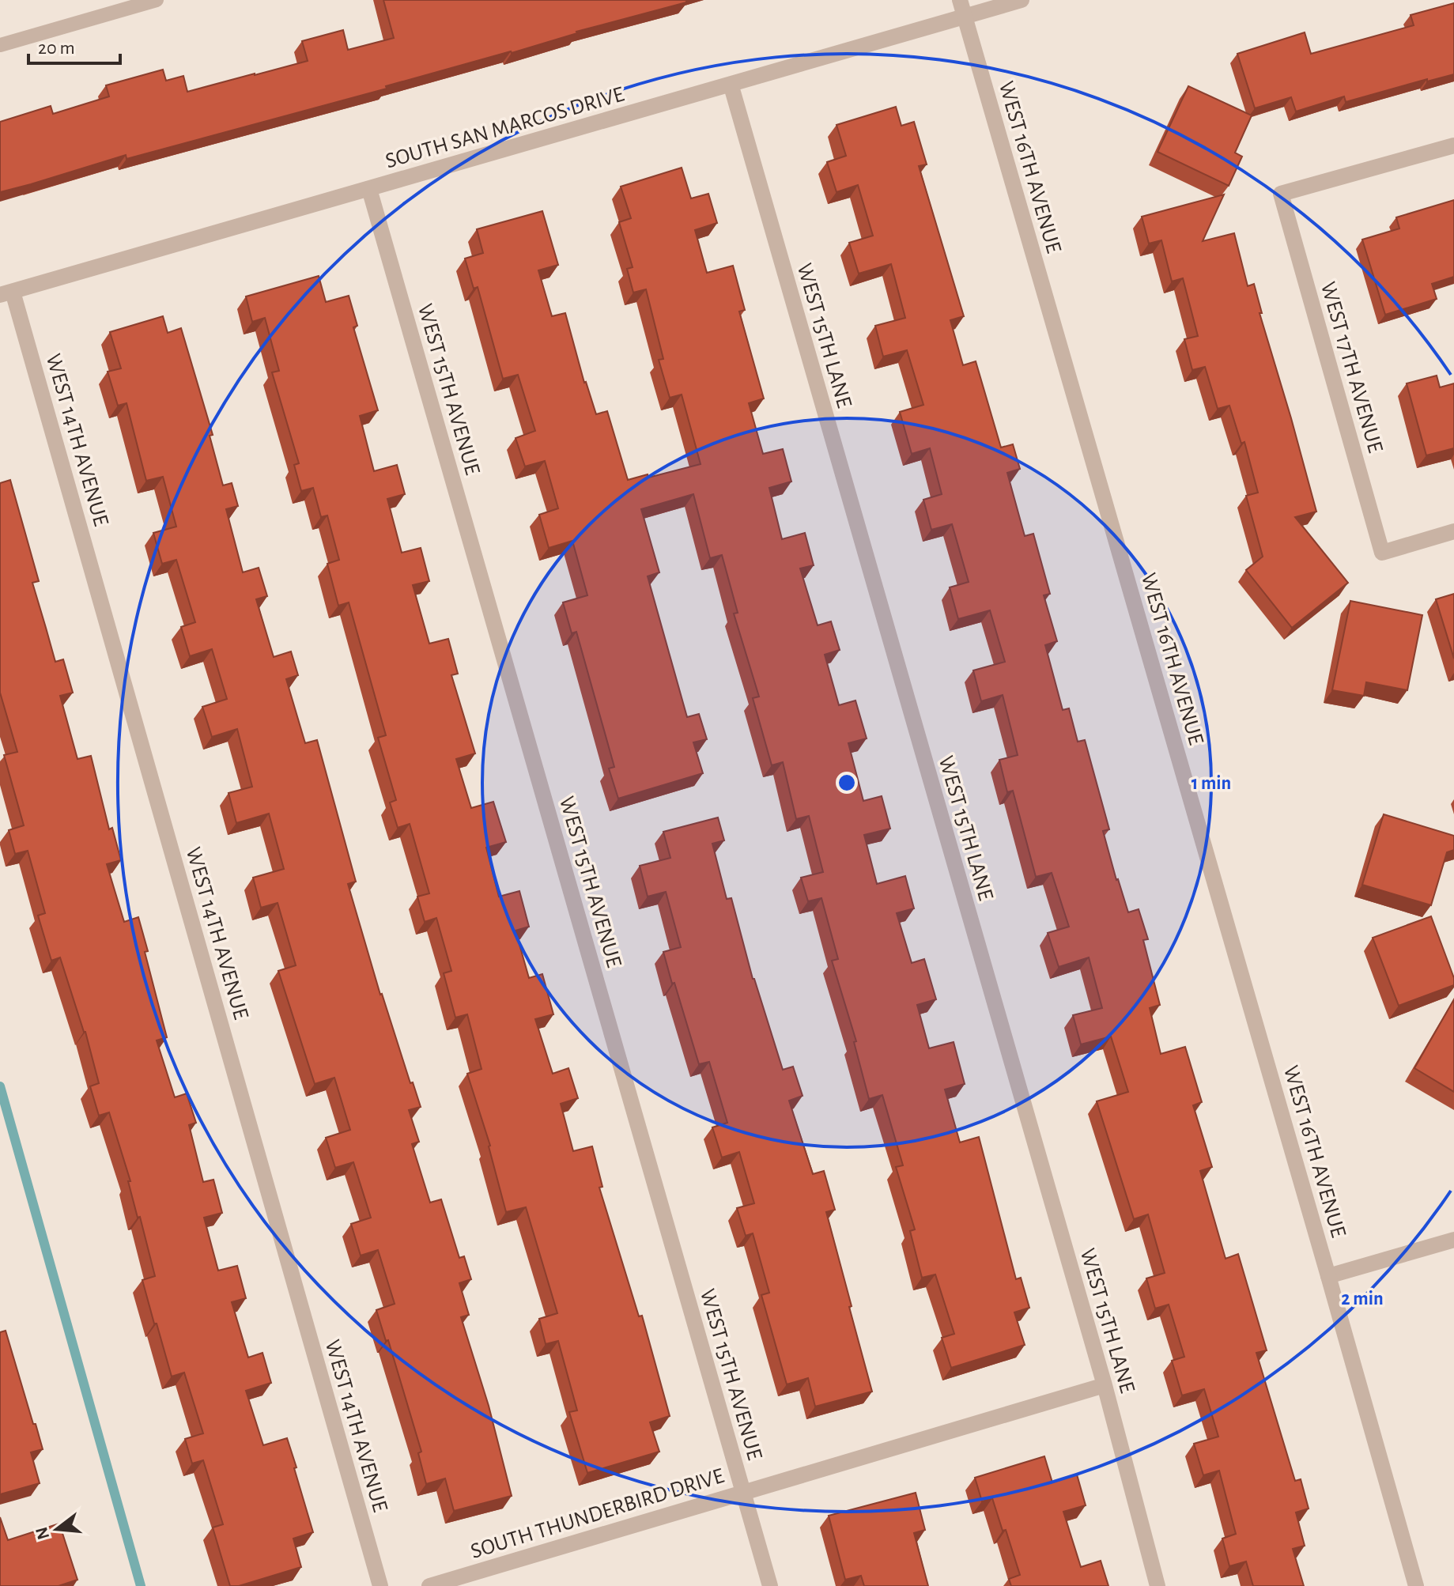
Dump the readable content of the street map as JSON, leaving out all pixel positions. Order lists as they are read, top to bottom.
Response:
{
  "streets": {
    "street": [
      "SOUTH SAN MARCOS DRIVE",
      "WEST 16TH AVENUE",
      "WEST 15TH LANE",
      "WEST 17TH AVENUE",
      "WEST 15TH AVENUE",
      "WEST 14TH AVENUE",
      "SOUTH THUNDERBIRD DRIVE"
    ]
  },
  "crossings": [
    ["SOUTH SAN MARCOS DRIVE", "WEST 16TH AVENUE"],
    ["SOUTH SAN MARCOS DRIVE", "WEST 15TH LANE"],
    ["SOUTH SAN MARCOS DRIVE", "WEST 15TH AVENUE"],
    ["SOUTH SAN MARCOS DRIVE", "WEST 14TH AVENUE"],
    ["WEST 15TH LANE", "SOUTH THUNDERBIRD DRIVE"],
    ["WEST 15TH AVENUE", "SOUTH THUNDERBIRD DRIVE"]
  ],
  "scale_bar": "20 m",
  "north": "left",
  "rings": ["1 min", "2 min"]
}
